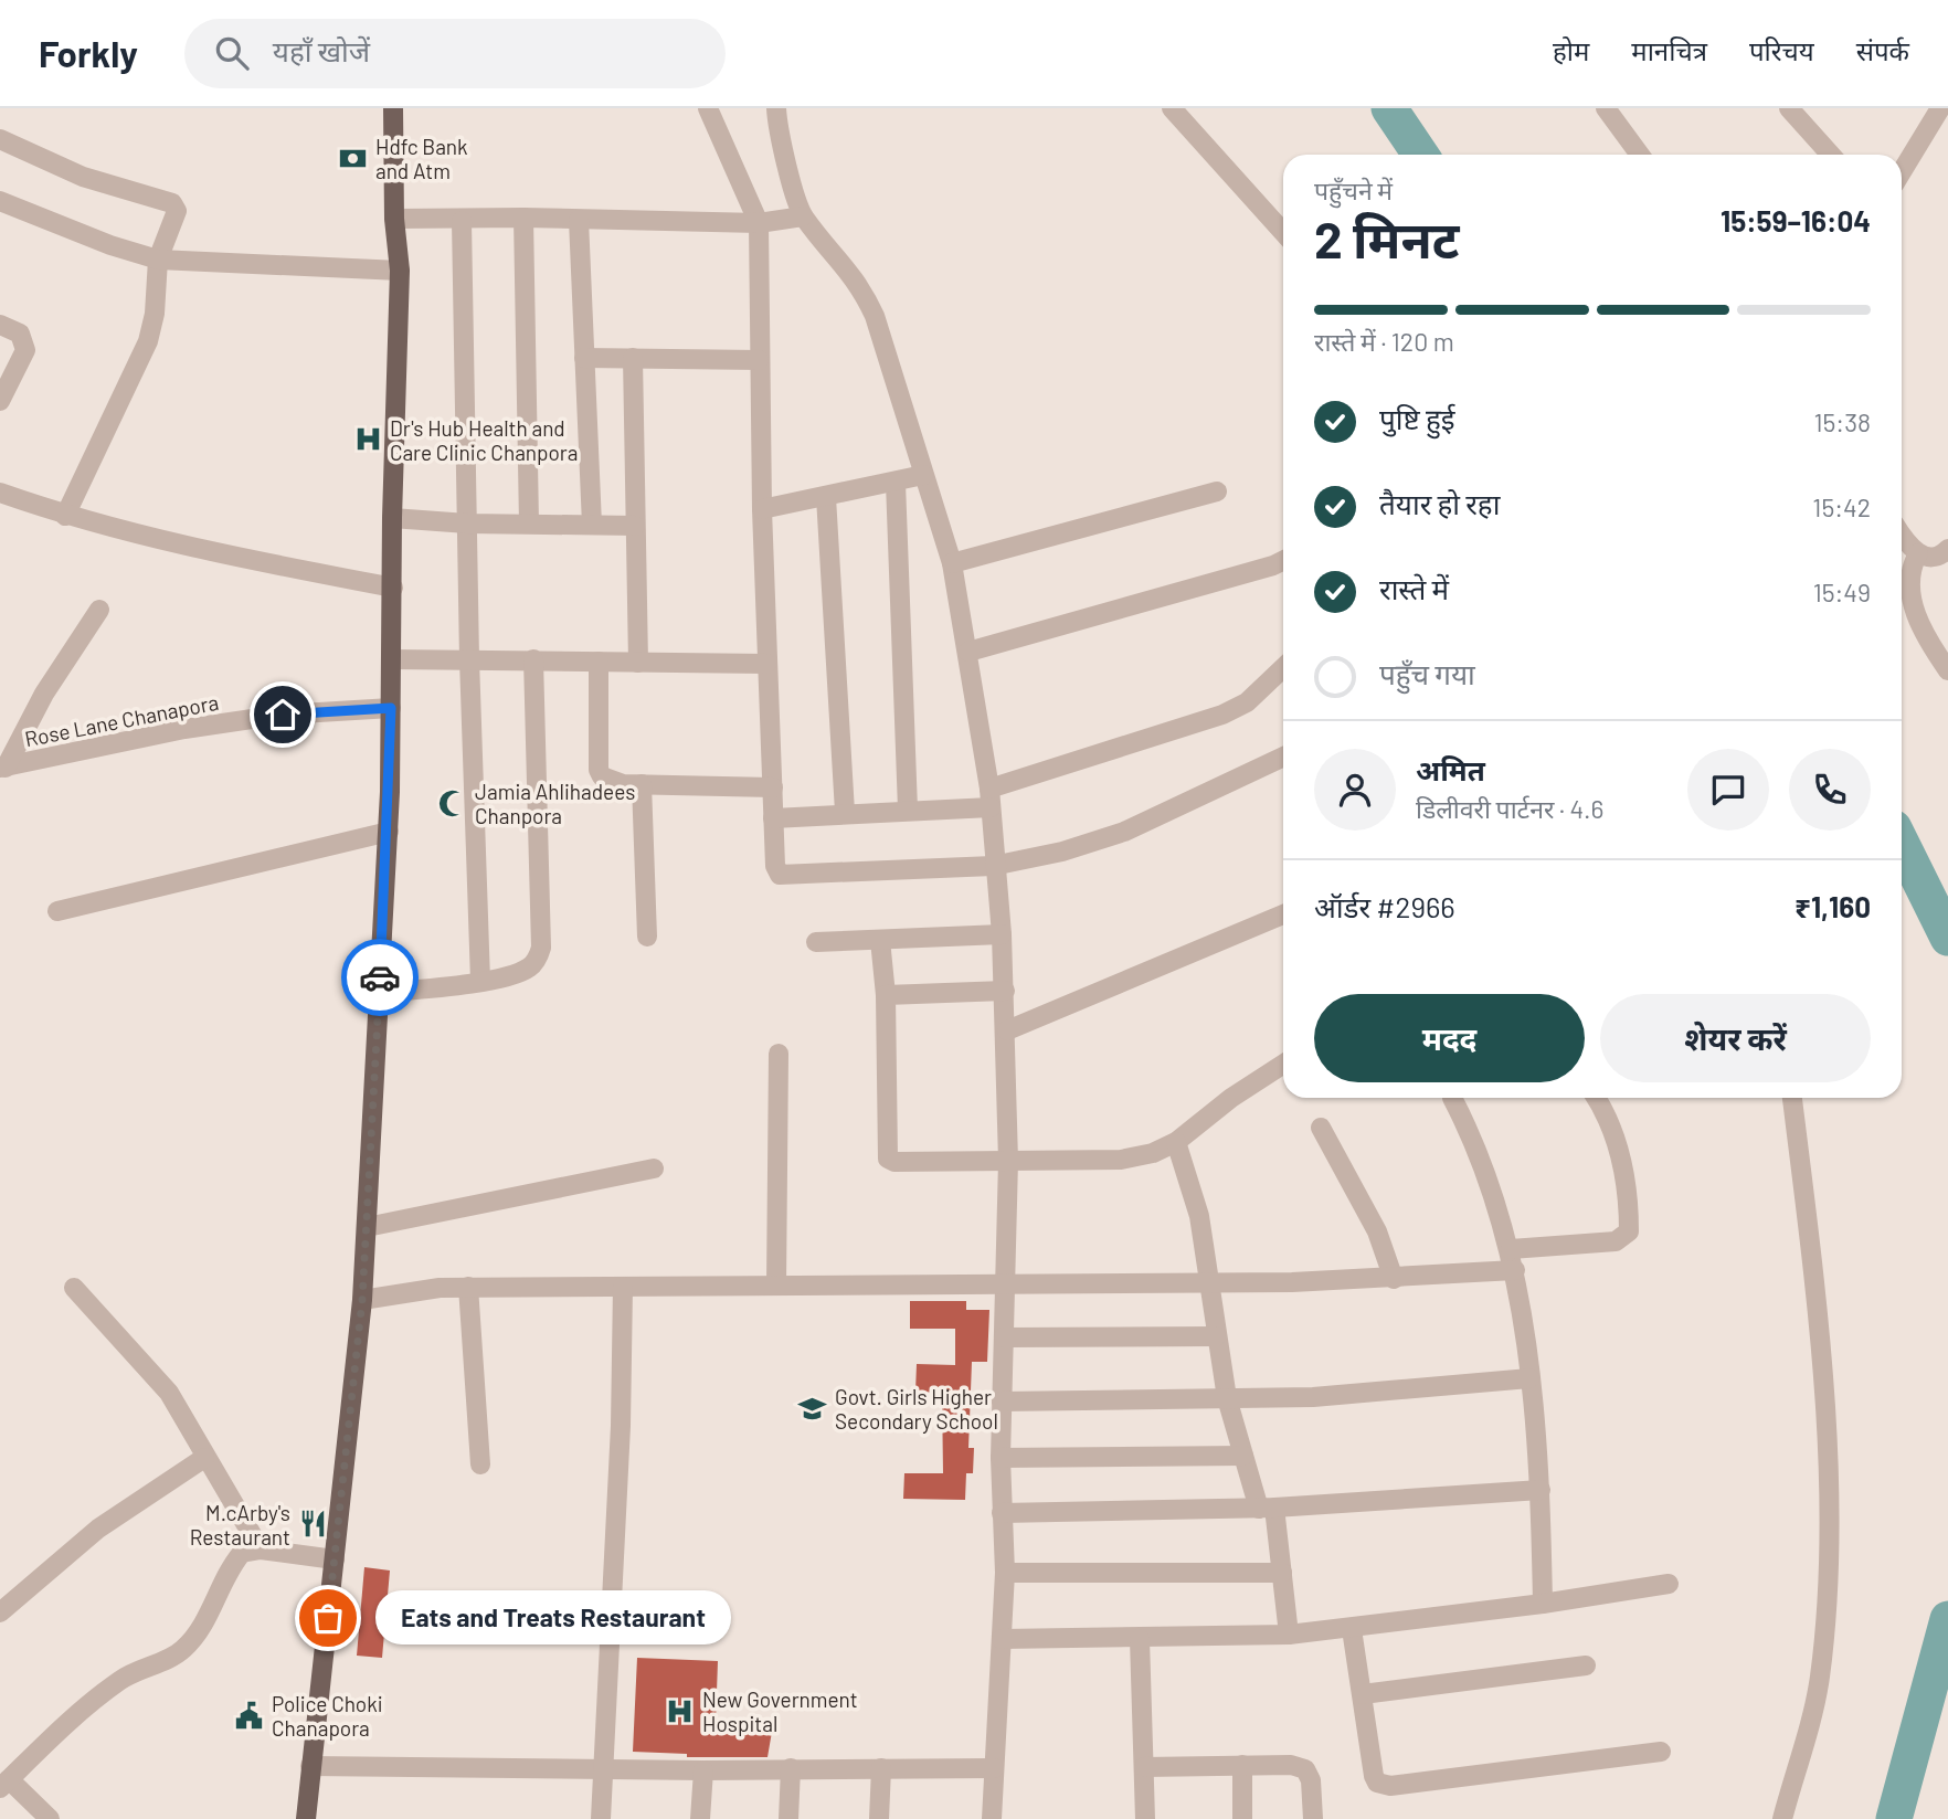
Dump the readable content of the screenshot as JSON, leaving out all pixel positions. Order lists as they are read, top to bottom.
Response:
{
  "streets": {
    "street": ["Rose Lane Chanapora"]
  },
  "places": {
    "bank": ["Hdfc Bank and Atm"],
    "hospital": ["Dr's Hub Health and Care Clinic Chanpora", "New Government Hospital"],
    "mosque": ["Jamia Ahlihadees Chanpora"],
    "school or university": ["Govt. Girls Higher Secondary School"],
    "restaurant": ["M.cArby's Restaurant"],
    "other": ["Eats and Treats Restaurant"],
    "public building": ["Police Choki Chanapora"]
  },
  "page": {
    "header": "Forkly",
    "search": "यहाँ खोजें",
    "nav": [
      "होम",
      "मानचित्र",
      "परिचय",
      "संपर्क"
    ],
    "heading": ["2 मिनट", "पहुँचने में", "15:59–16:04"],
    "panel": [
      "अमित",
      "डिलीवरी पार्टनर · 4.6",
      "ऑर्डर #2966",
      "₹1,160"
    ],
    "bar": "रास्ते में · 120 m",
    "list": [
      ["पुष्टि हुई", "15:38"],
      ["तैयार हो रहा", "15:42"],
      ["रास्ते में", "15:49"],
      "पहुँच गया"
    ],
    "buttons": ["मदद", "शेयर करें"],
    "bubble": "Eats and Treats Restaurant"
  }
}
